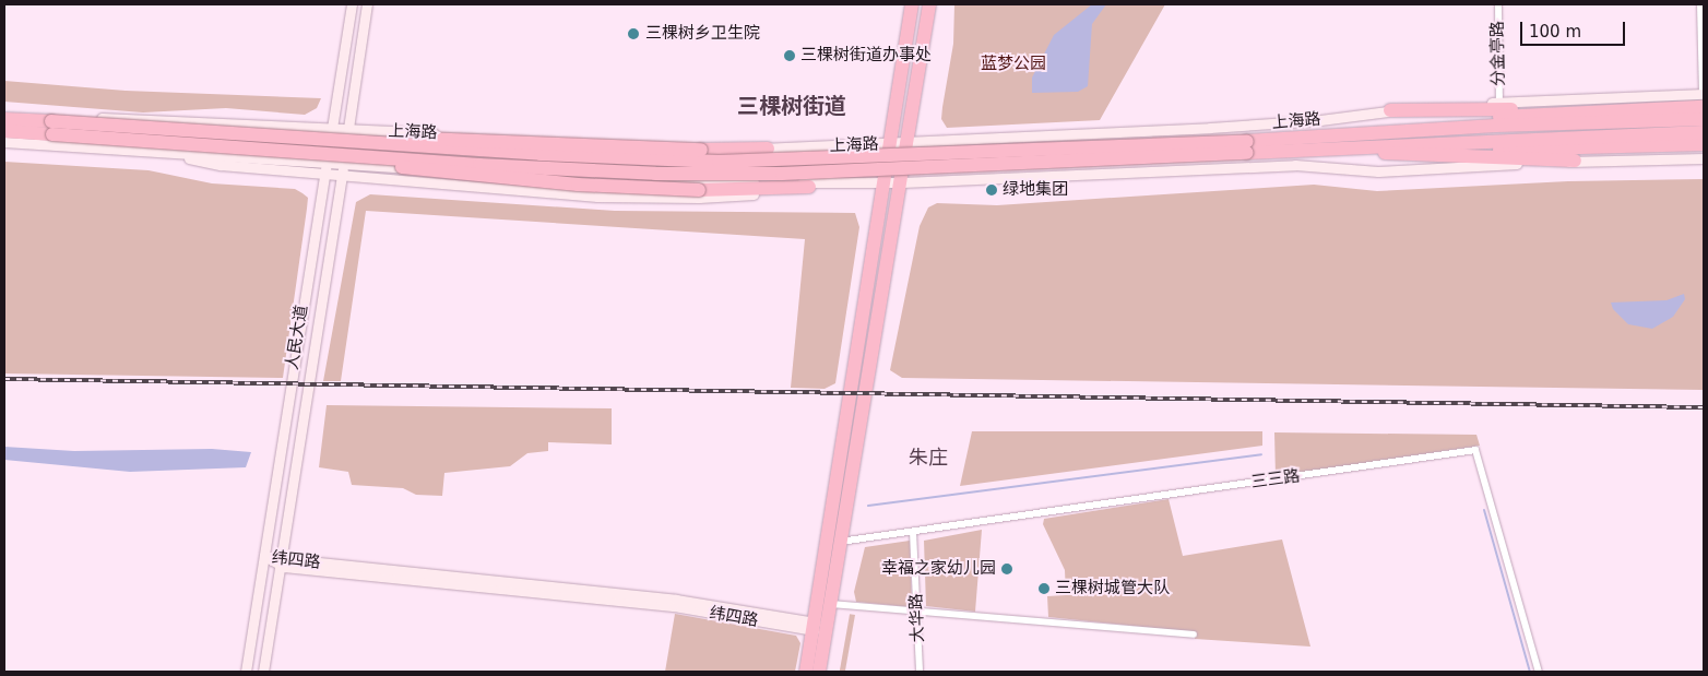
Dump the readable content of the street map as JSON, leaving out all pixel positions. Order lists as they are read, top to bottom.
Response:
{
  "streets": {
    "highway": ["上海路"],
    "main road": ["人民大道", "纬四路"],
    "street": ["分金亭路", "三三路", "大华路"]
  },
  "crossings": [
    ["分金亭路", "上海路"],
    ["上海路", "人民大道"],
    ["人民大道", "纬四路"],
    ["三三路", "大华路"]
  ],
  "districts": ["三棵树街道", "朱庄"],
  "parks": ["蓝梦公园"],
  "places": [
    "三棵树乡卫生院",
    "三棵树街道办事处",
    "绿地集团",
    "幸福之家幼儿园",
    "三棵树城管大队"
  ],
  "scale_bar": "100 m"
}
